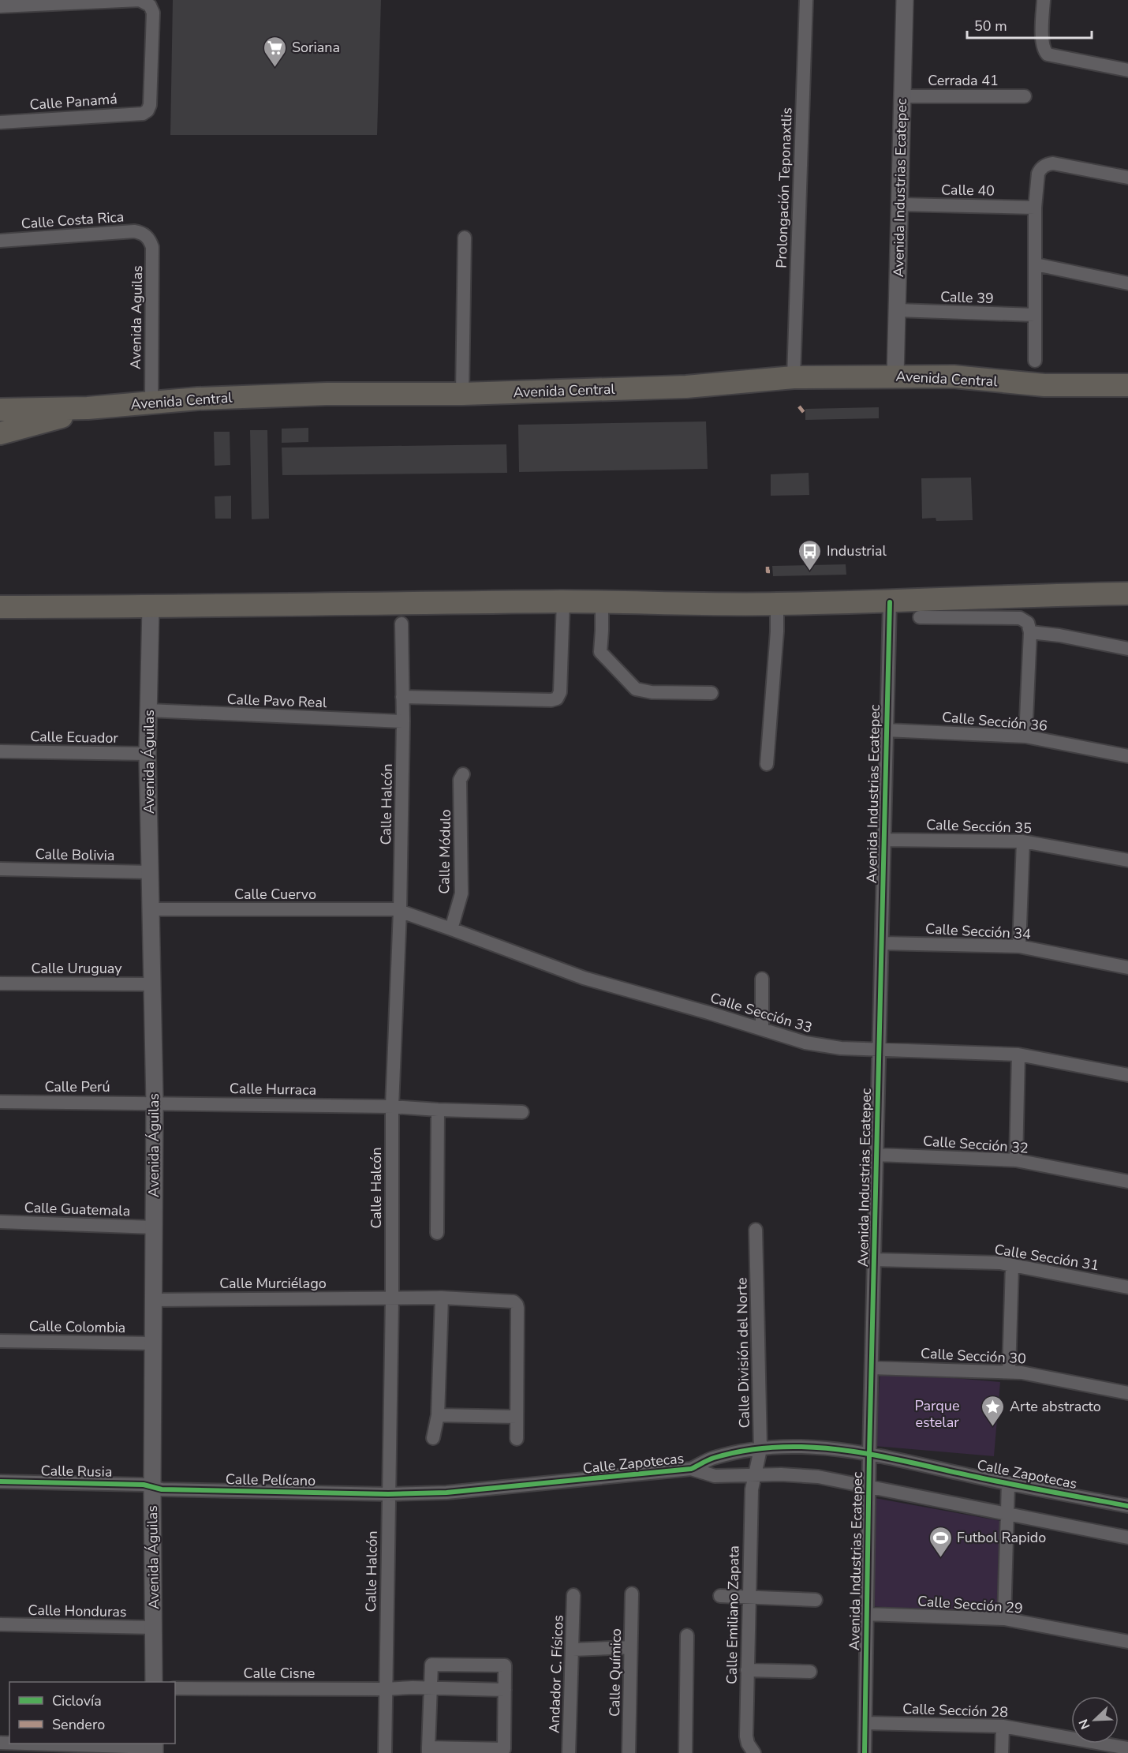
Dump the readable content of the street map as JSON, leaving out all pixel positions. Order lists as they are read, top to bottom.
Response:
{
  "streets": {
    "highway": ["Avenida Central"],
    "street": [
      "Cerrada 41",
      "Calle Panamá",
      "Prolongación Teponaxtlis",
      "Avenida Industrias Ecatepec",
      "Calle 40",
      "Calle Costa Rica",
      "Calle 39",
      "Avenida Aguilas",
      "Calle Pavo Real",
      "Calle Sección 36",
      "Calle Ecuador",
      "Avenida Águilas",
      "Calle Halcón",
      "Calle Sección 35",
      "Calle Módulo",
      "Calle Bolivia",
      "Calle Cuervo",
      "Calle Sección 34",
      "Calle Uruguay",
      "Calle Sección 33",
      "Calle Perú",
      "Calle Hurraca",
      "Calle Sección 32",
      "Calle Guatemala",
      "Calle Sección 31",
      "Calle Murciélago",
      "Calle Colombia",
      "Calle División del Norte",
      "Calle Sección 30",
      "Calle Zapotecas",
      "Calle Rusia",
      "Calle Pelícano",
      "Calle Sección 29",
      "Calle Honduras",
      "Calle Emiliano Zapata",
      "Calle Químico",
      "Calle Cisne",
      "Andador C. Físicos",
      "Calle Sección 28"
    ]
  },
  "crossings": [
    ["Cerrada 41", "Avenida Industrias Ecatepec"],
    ["Prolongación Teponaxtlis", "Avenida Central"],
    ["Avenida Industrias Ecatepec", "Calle 40"],
    ["Avenida Industrias Ecatepec", "Calle 39"],
    ["Avenida Industrias Ecatepec", "Avenida Central"],
    ["Avenida Industrias Ecatepec", "Calle Sección 36"],
    ["Avenida Industrias Ecatepec", "Calle Sección 35"],
    ["Avenida Industrias Ecatepec", "Calle Sección 34"],
    ["Avenida Industrias Ecatepec", "Calle Sección 33"],
    ["Avenida Industrias Ecatepec", "Calle Sección 32"],
    ["Avenida Industrias Ecatepec", "Calle Sección 31"],
    ["Avenida Industrias Ecatepec", "Calle Sección 30"],
    ["Avenida Industrias Ecatepec", "Calle Zapotecas"],
    ["Avenida Industrias Ecatepec", "Calle Sección 29"],
    ["Avenida Industrias Ecatepec", "Calle Sección 28"],
    ["Calle Costa Rica", "Avenida Aguilas"],
    ["Avenida Aguilas", "Avenida Central"],
    ["Calle Pavo Real", "Avenida Águilas"],
    ["Calle Pavo Real", "Calle Halcón"],
    ["Calle Ecuador", "Avenida Águilas"],
    ["Avenida Águilas", "Calle Bolivia"],
    ["Avenida Águilas", "Calle Cuervo"],
    ["Avenida Águilas", "Calle Uruguay"],
    ["Avenida Águilas", "Calle Perú"],
    ["Avenida Águilas", "Calle Hurraca"],
    ["Avenida Águilas", "Calle Guatemala"],
    ["Avenida Águilas", "Calle Murciélago"],
    ["Avenida Águilas", "Calle Colombia"],
    ["Avenida Águilas", "Calle Rusia"],
    ["Avenida Águilas", "Calle Pelícano"],
    ["Avenida Águilas", "Calle Honduras"],
    ["Calle Halcón", "Calle Cuervo"],
    ["Calle Halcón", "Calle Sección 33"],
    ["Calle Halcón", "Calle Hurraca"],
    ["Calle Halcón", "Calle Murciélago"],
    ["Calle Halcón", "Calle Zapotecas"],
    ["Calle Halcón", "Calle Pelícano"],
    ["Calle Halcón", "Calle Cisne"],
    ["Calle Módulo", "Calle Sección 33"],
    ["Calle Cuervo", "Calle Sección 33"],
    ["Calle Perú", "Calle Hurraca"],
    ["Calle División del Norte", "Calle Zapotecas"],
    ["Calle División del Norte", "Calle Emiliano Zapata"],
    ["Calle Zapotecas", "Calle Pelícano"],
    ["Calle Zapotecas", "Calle Emiliano Zapata"],
    ["Calle Rusia", "Calle Pelícano"]
  ],
  "parks": ["Parque estelar"],
  "places": {
    "supermarket": ["Soriana"],
    "bus stop": ["Industrial"],
    "place": ["Arte abstracto"],
    "sports": ["Futbol Rapido"]
  },
  "legend": ["Ciclovía", "Sendero"],
  "scale_bar": "50 m",
  "north": "bottom left"
}
